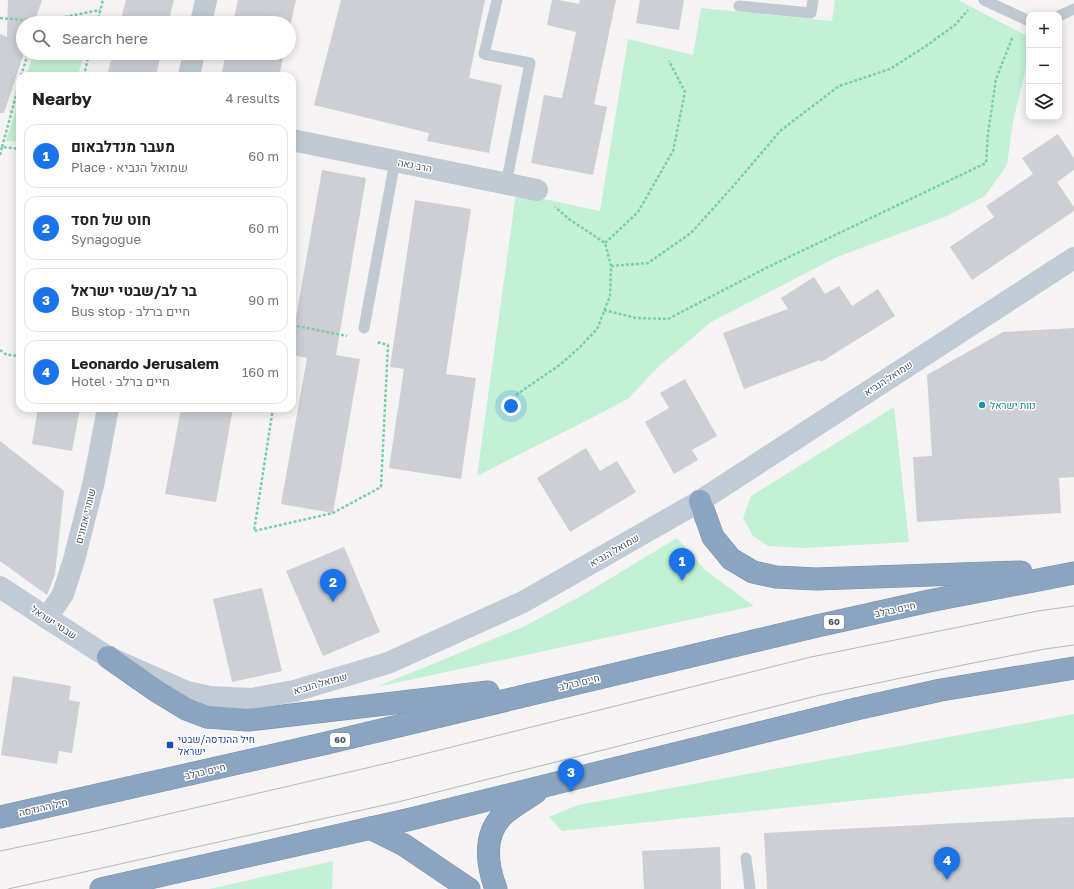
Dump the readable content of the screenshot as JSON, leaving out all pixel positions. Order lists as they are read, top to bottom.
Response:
{
  "streets": {
    "highway": ["חיים ברלב", "60", "חיל ההנדסה"],
    "street": [
      "הרב נאה",
      "שמואל הנביא",
      "שומרי אמונים",
      "שבטי ישראל"
    ]
  },
  "crossings": [
    ["שמואל הנביא", "שבטי ישראל"],
    ["שומרי אמונים", "שבטי ישראל"],
    ["חיים ברלב", "חיל ההנדסה"]
  ],
  "places": {
    "other": ["נוות ישראל"],
    "transit": ["חיל ההנדסה/שבטי ישראל"]
  },
  "page": {
    "map_buttons": ["+", "−"],
    "search": "Search here",
    "heading": ["Nearby", "4 results"],
    "list": [
      {
        "mark": "1",
        "name": "מעבר מנדלבאום",
        "note": "Place · שמואל הנביא",
        "value": "60 m"
      },
      {
        "mark": "2",
        "name": "חוט של חסד",
        "note": "Synagogue",
        "value": "60 m"
      },
      {
        "mark": "3",
        "name": "בר לב/שבטי ישראל",
        "note": "Bus stop · חיים ברלב",
        "value": "90 m"
      },
      {
        "mark": "4",
        "name": "Leonardo Jerusalem",
        "note": "Hotel · חיים ברלב",
        "value": "160 m"
      }
    ],
    "pins": [
      "1",
      "2",
      "3",
      "4"
    ]
  }
}
